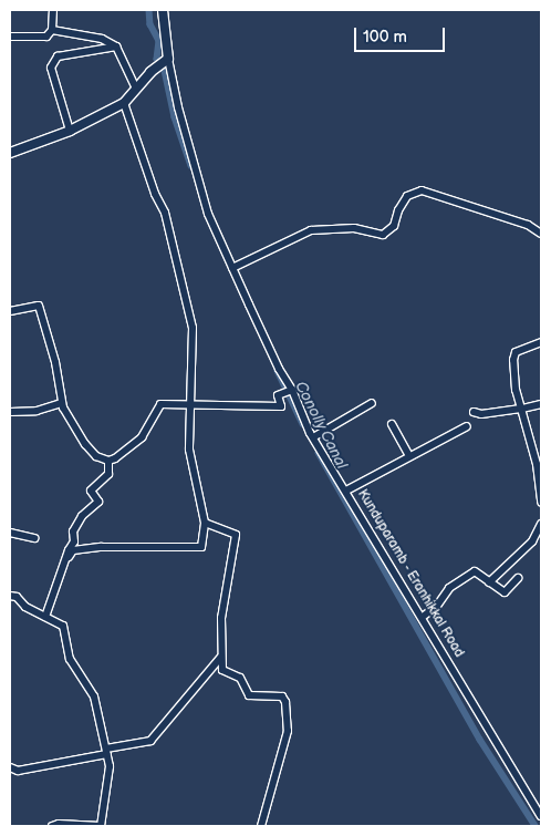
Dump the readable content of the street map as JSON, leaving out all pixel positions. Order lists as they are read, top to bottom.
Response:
{
  "streets": {
    "street": ["Kunduparamb - Eranhikkal Road"]
  },
  "water": ["Conolly Canal"],
  "scale_bar": "100 m"
}
